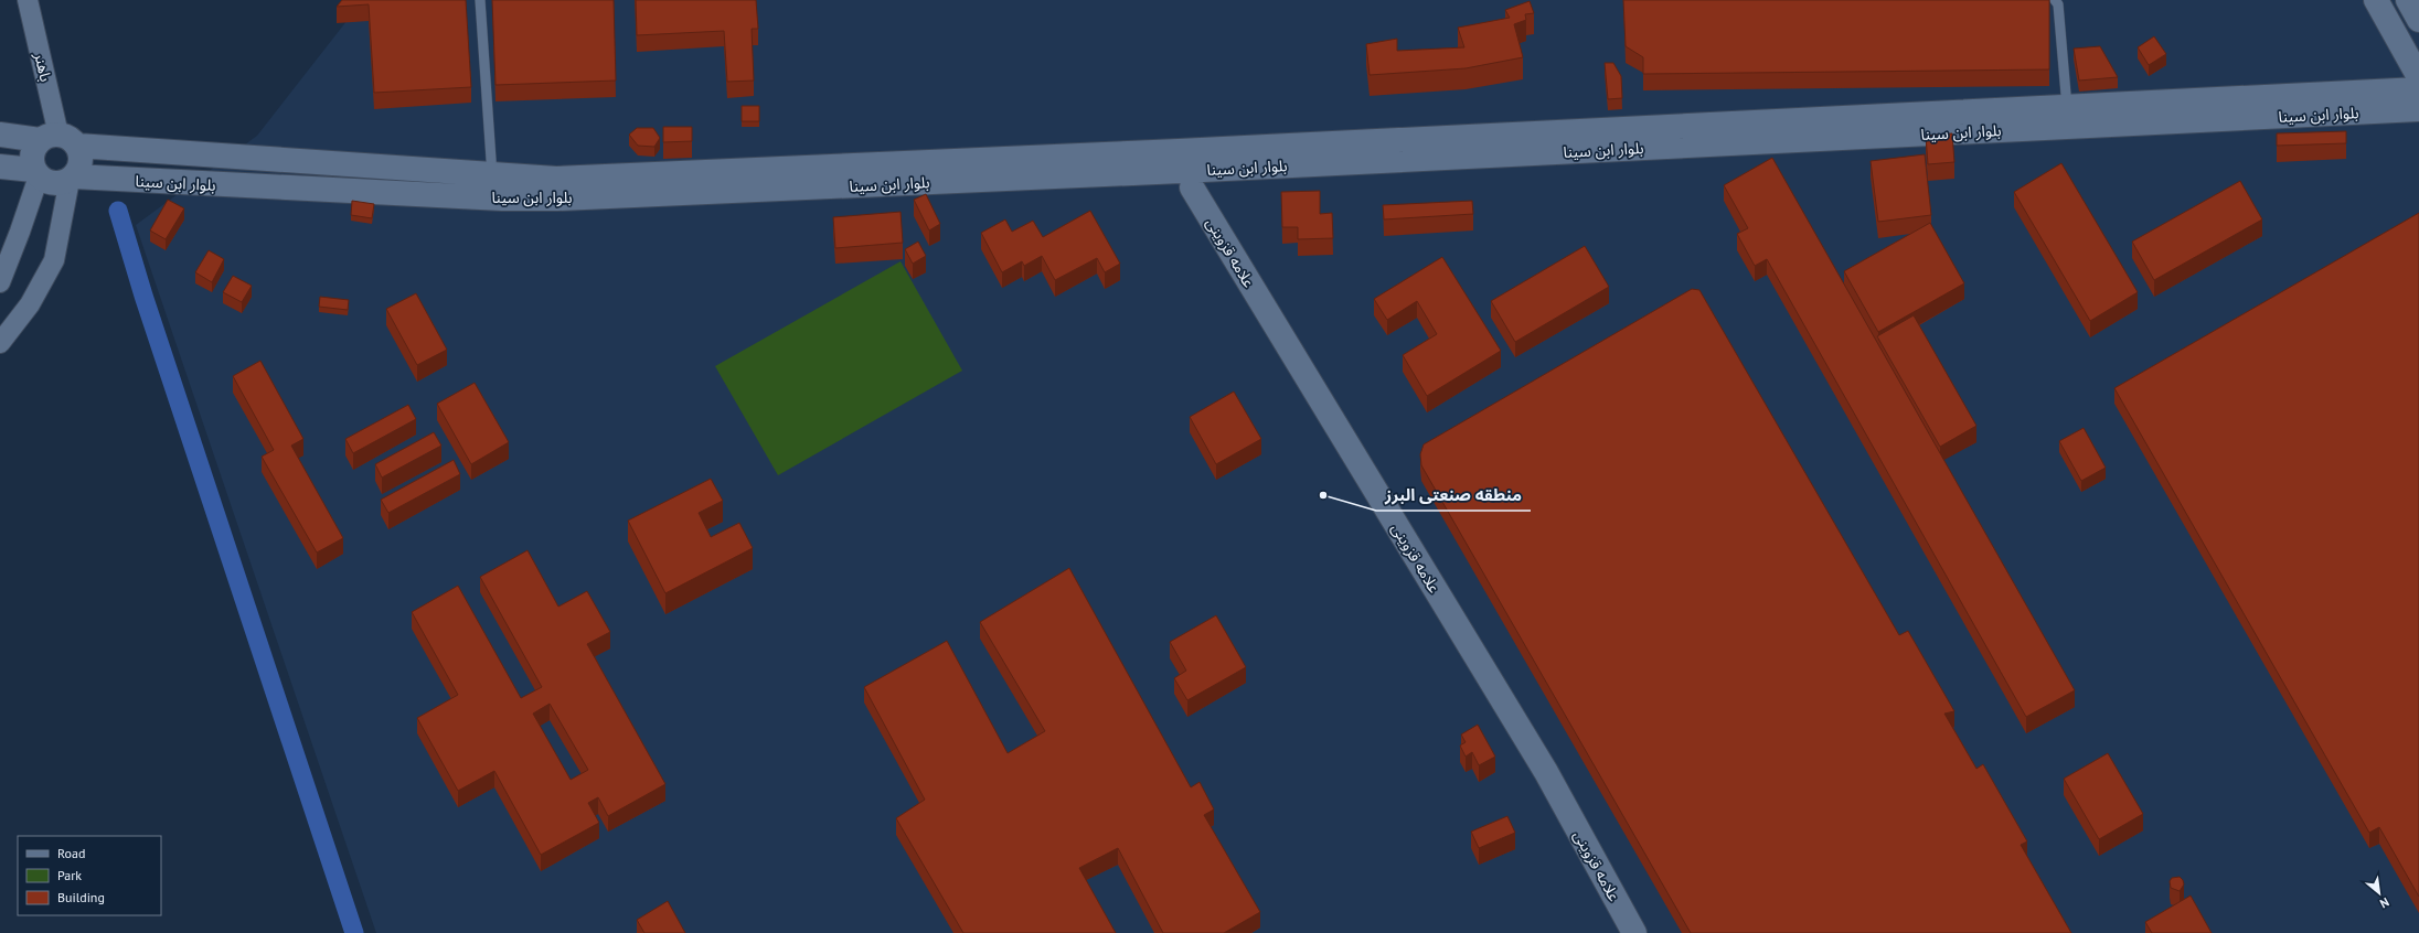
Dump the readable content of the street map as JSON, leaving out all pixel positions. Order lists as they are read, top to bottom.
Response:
{
  "streets": {
    "street": ["باهنر", "بلوار ابن سینا", "علامه قزوینی"]
  },
  "crossings": [
    ["باهنر", "بلوار ابن سینا"]
  ],
  "places": ["منطقه صنعتی البرز"],
  "legend": ["Road", "Park", "Building"],
  "north": "bottom right"
}
